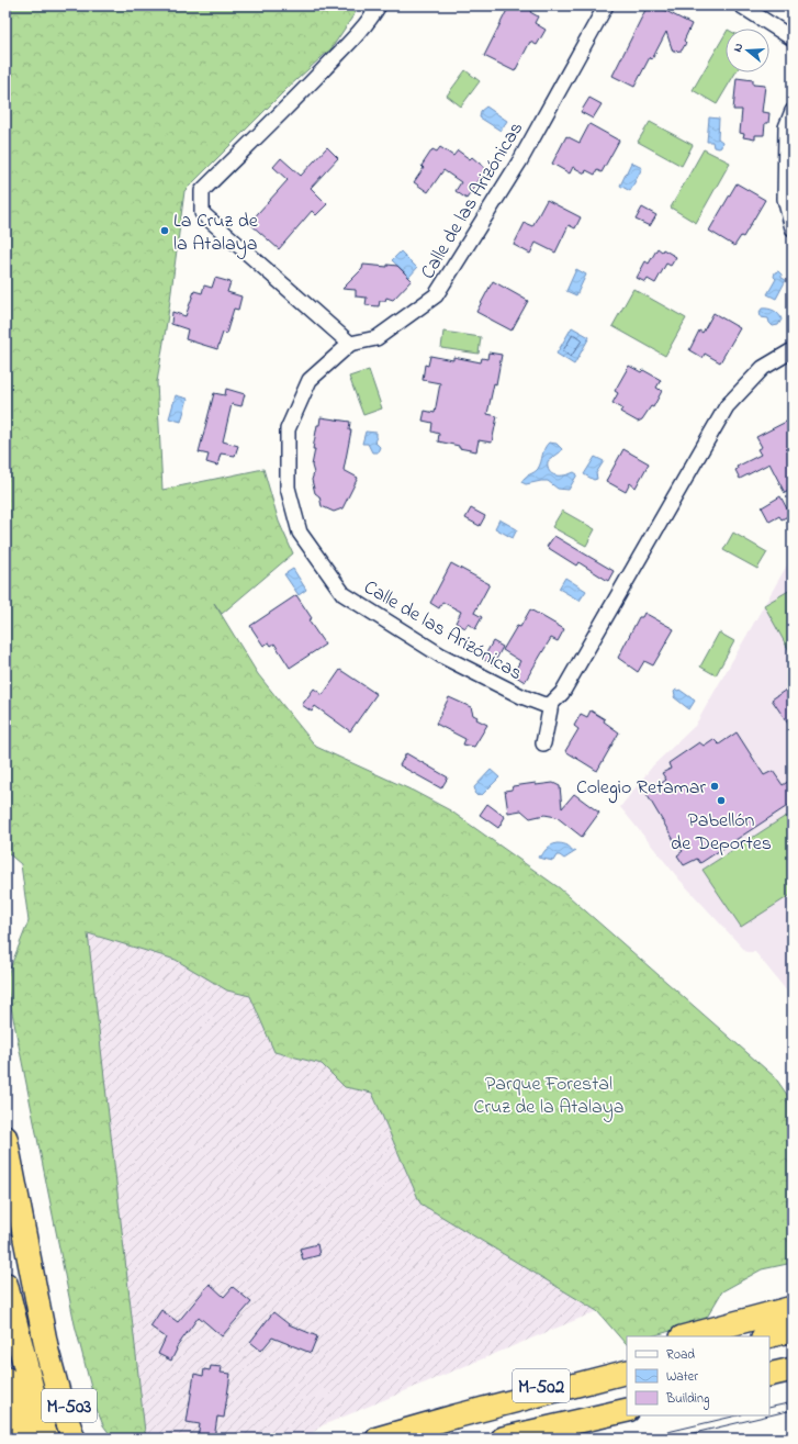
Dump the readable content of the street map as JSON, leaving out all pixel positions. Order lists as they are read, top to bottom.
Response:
{
  "streets": {
    "highway": ["M-502", "M-503"],
    "street": ["Calle de las Arizónicas"]
  },
  "parks": ["Parque Forestal Cruz de la Atalaya"],
  "places": ["La Cruz de la Atalaya", "Colegio Retamar", "Pabellón de Deportes"],
  "legend": ["Road", "Water", "Building"],
  "north": "left"
}
